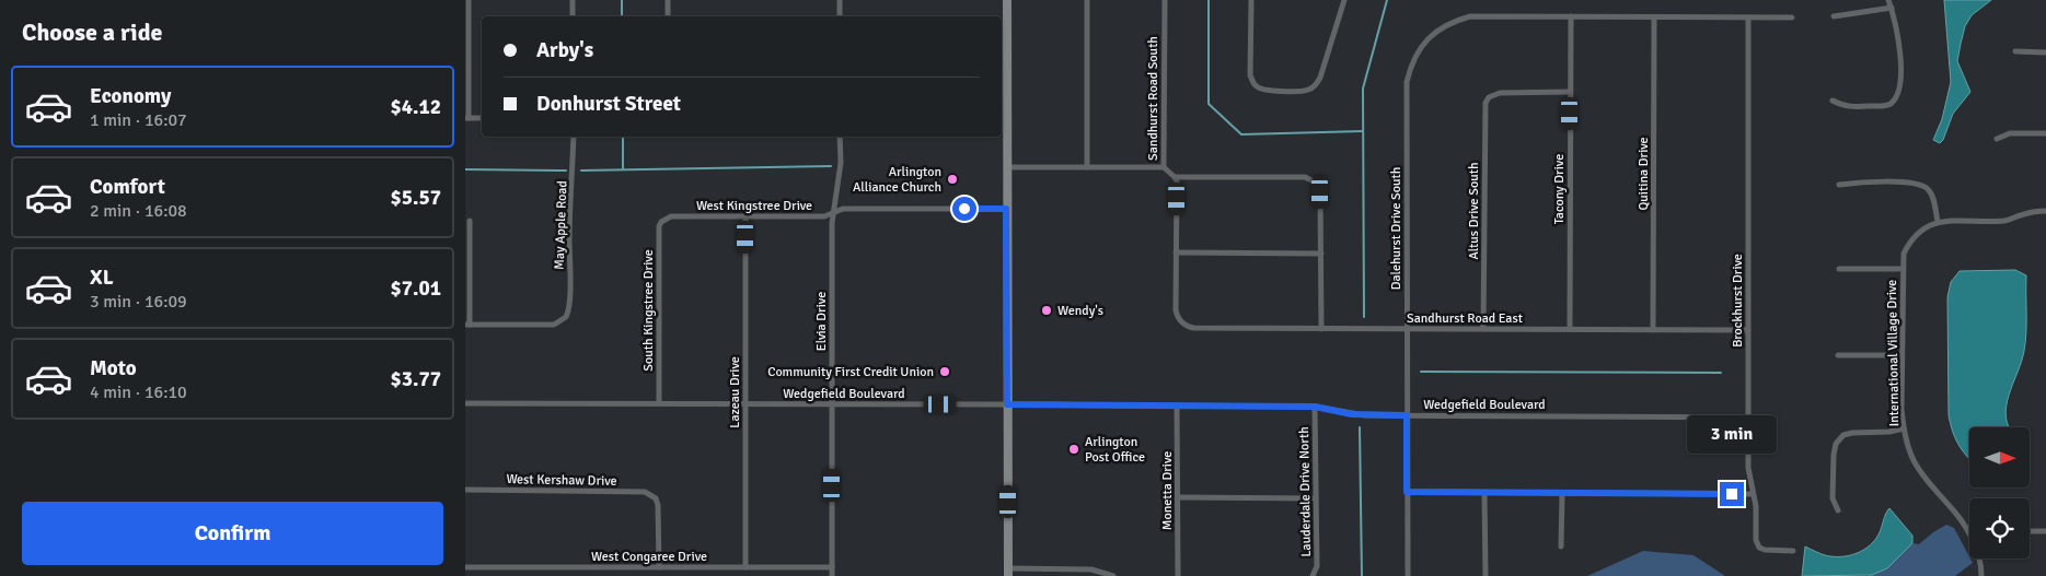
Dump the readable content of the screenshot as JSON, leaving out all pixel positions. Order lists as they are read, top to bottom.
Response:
{
  "streets": {
    "street": [
      "Sandhurst Road South",
      "Quitina Drive",
      "Tacony Drive",
      "West Kingstree Drive",
      "Altus Drive South",
      "May Apple Road",
      "Dalehurst Drive South",
      "Brockhurst Drive",
      "South Kingstree Drive",
      "Sandhurst Road East",
      "Elvia Drive",
      "International Village Drive",
      "Lazeau Drive",
      "Wedgefield Boulevard",
      "West Kershaw Drive",
      "Monetta Drive",
      "Lauderdale Drive North",
      "West Congaree Drive"
    ]
  },
  "crossings": [
    ["Quitina Drive", "Sandhurst Road East"],
    ["Tacony Drive", "Altus Drive South"],
    ["Tacony Drive", "Dalehurst Drive South"],
    ["Tacony Drive", "Sandhurst Road East"],
    ["West Kingstree Drive", "South Kingstree Drive"],
    ["West Kingstree Drive", "Elvia Drive"],
    ["West Kingstree Drive", "Lazeau Drive"],
    ["Altus Drive South", "Sandhurst Road East"],
    ["Dalehurst Drive South", "Sandhurst Road East"],
    ["Dalehurst Drive South", "Wedgefield Boulevard"],
    ["Brockhurst Drive", "Sandhurst Road East"],
    ["Brockhurst Drive", "Wedgefield Boulevard"],
    ["South Kingstree Drive", "Wedgefield Boulevard"],
    ["Elvia Drive", "Wedgefield Boulevard"],
    ["Elvia Drive", "West Congaree Drive"],
    ["Lazeau Drive", "Wedgefield Boulevard"],
    ["Lazeau Drive", "West Congaree Drive"],
    ["Wedgefield Boulevard", "Monetta Drive"],
    ["Wedgefield Boulevard", "Lauderdale Drive North"],
    ["West Kershaw Drive", "West Congaree Drive"]
  ],
  "places": [
    "Arlington Alliance Church",
    "Wendy's",
    "Community First Credit Union",
    "Arlington Post Office"
  ],
  "north": "right",
  "page": {
    "heading": "Choose a ride",
    "banner": ["Arby's", "Donhurst Street"],
    "list": [
      {
        "name": "Economy",
        "note": "1 min · 16:07",
        "value": "$4.12"
      },
      {
        "name": "Comfort",
        "note": "2 min · 16:08",
        "value": "$5.57"
      },
      {
        "name": "XL",
        "note": "3 min · 16:09",
        "value": "$7.01"
      },
      {
        "name": "Moto",
        "note": "4 min · 16:10",
        "value": "$3.77"
      }
    ],
    "bubble": "3 min",
    "buttons": "Confirm"
  }
}
